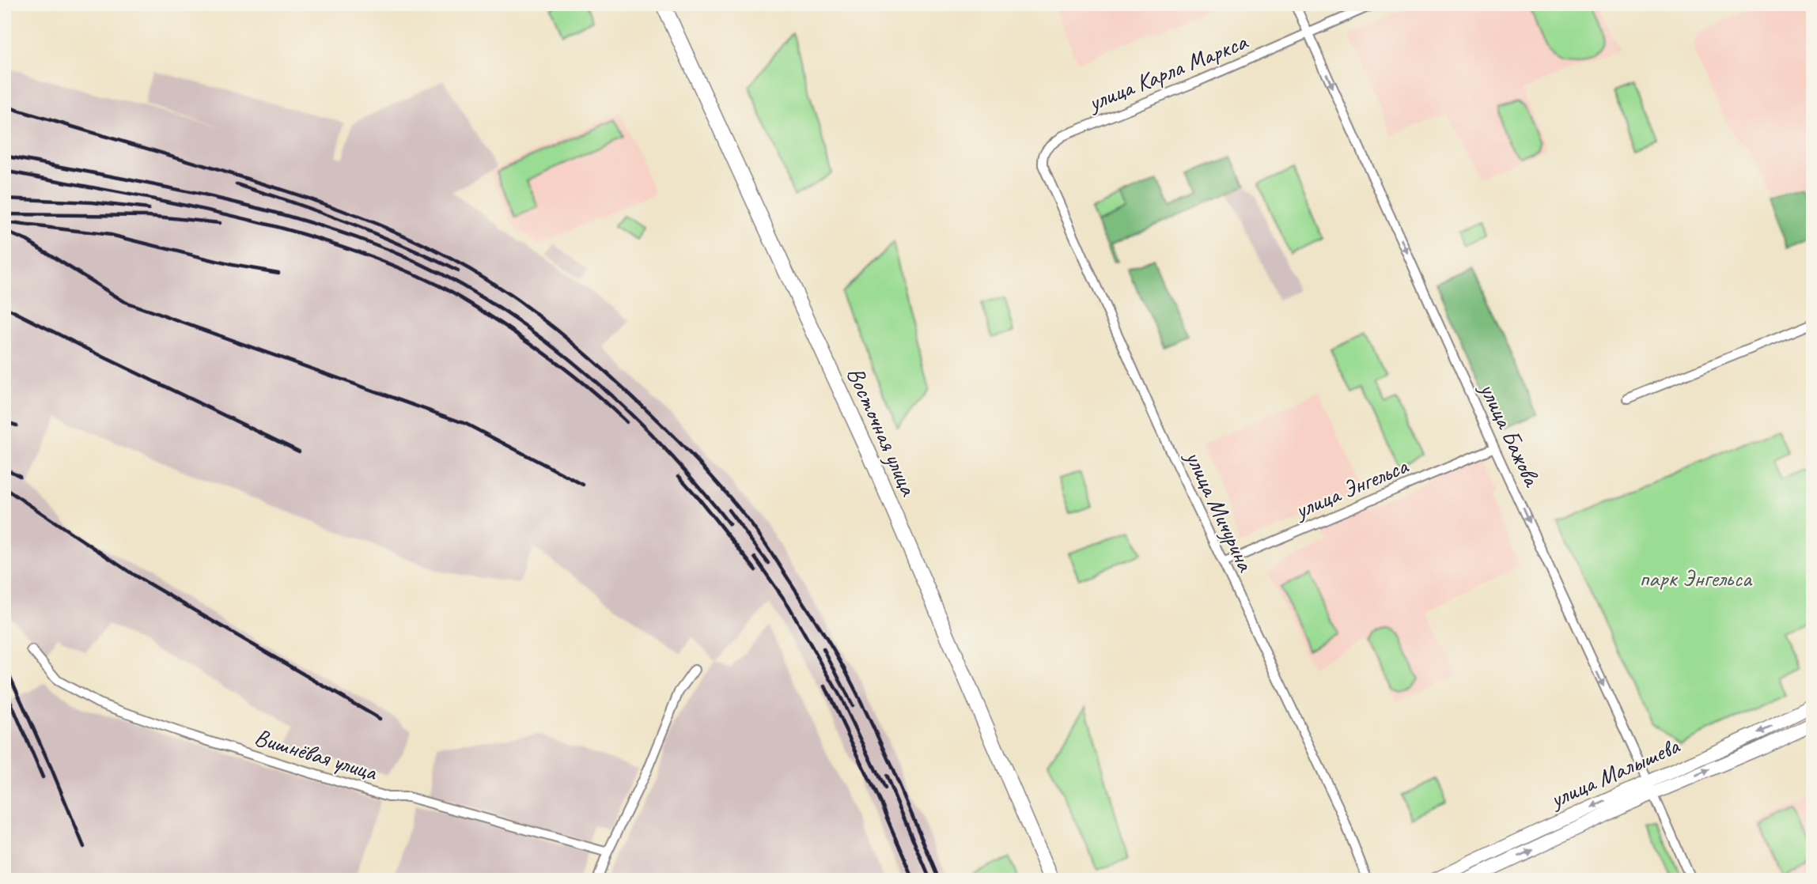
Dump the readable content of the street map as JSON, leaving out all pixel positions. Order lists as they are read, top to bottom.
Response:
{
  "streets": {
    "main road": ["Восточная улица", "улица Малышева"],
    "street": [
      "улица Карла Маркса",
      "улица Бажова",
      "улица Энгельса",
      "улица Мичурина",
      "Вишнёвая улица"
    ]
  },
  "crossings": [
    ["улица Карла Маркса", "улица Бажова"],
    ["улица Карла Маркса", "улица Мичурина"],
    ["улица Бажова", "улица Энгельса"],
    ["улица Бажова", "улица Малышева"],
    ["улица Энгельса", "улица Мичурина"]
  ],
  "one_way": ["улица Бажова"],
  "parks": ["парк Энгельса"]
}
